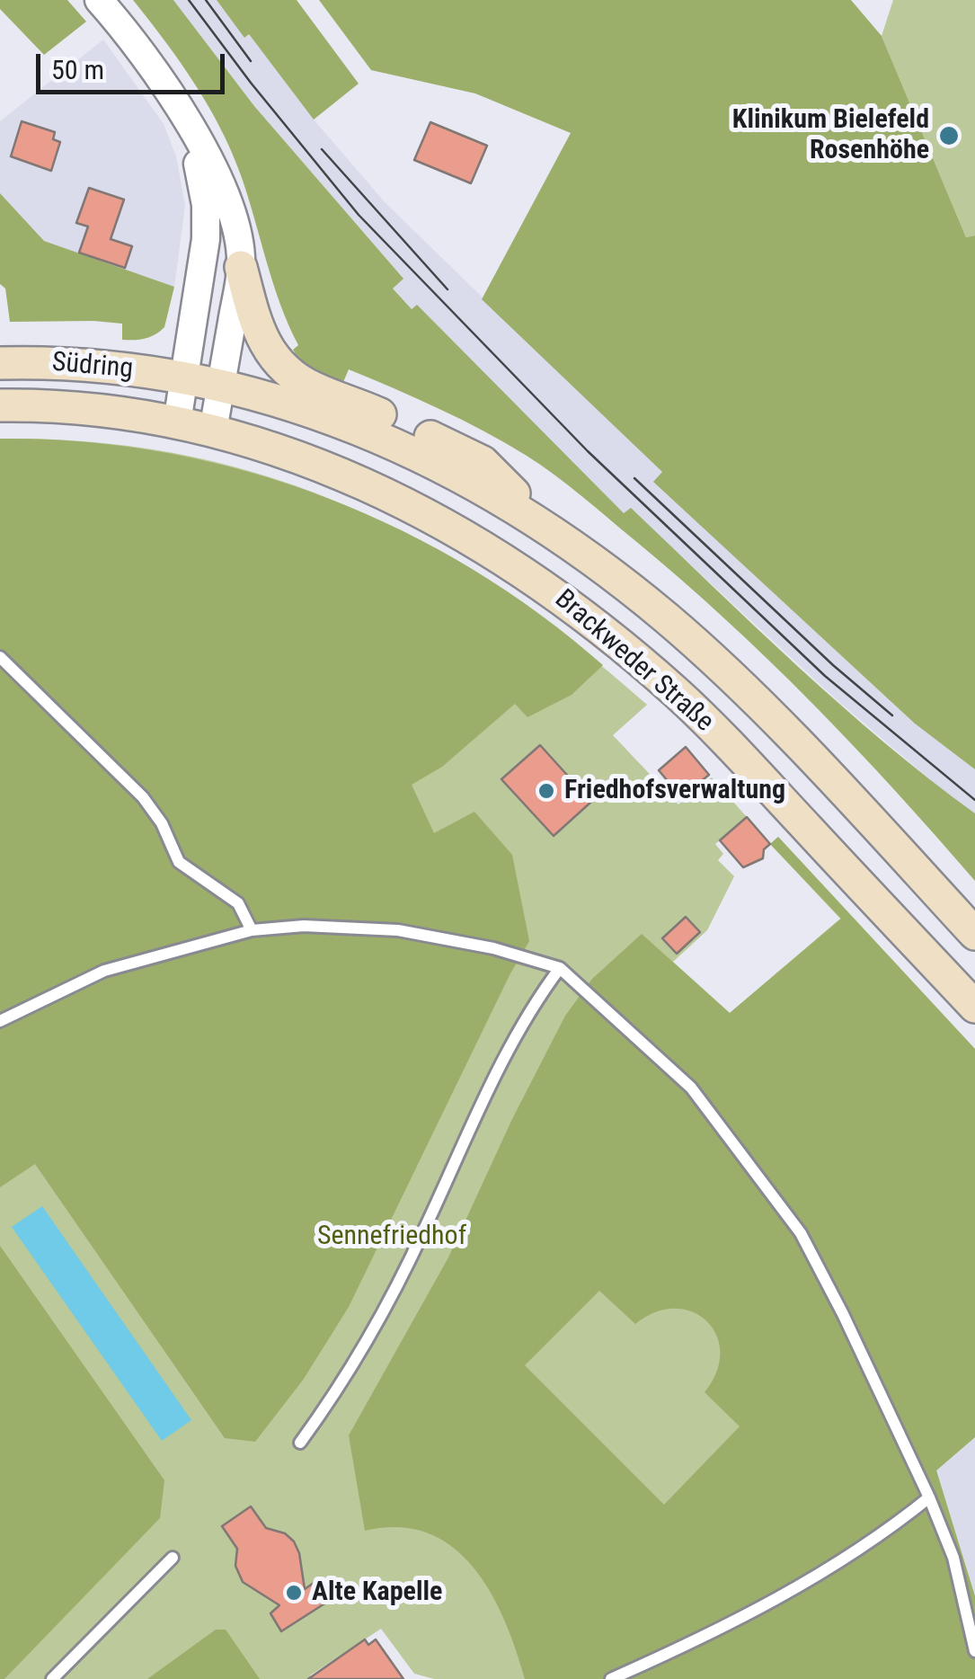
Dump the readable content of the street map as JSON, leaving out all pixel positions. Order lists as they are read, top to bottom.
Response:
{
  "streets": {
    "main road": ["Südring", "Brackweder Straße"]
  },
  "crossings": [
    ["Südring", "Brackweder Straße"]
  ],
  "parks": ["Sennefriedhof"],
  "places": ["Klinikum Bielefeld Rosenhöhe", "Friedhofsverwaltung", "Alte Kapelle"],
  "scale_bar": "50 m"
}
